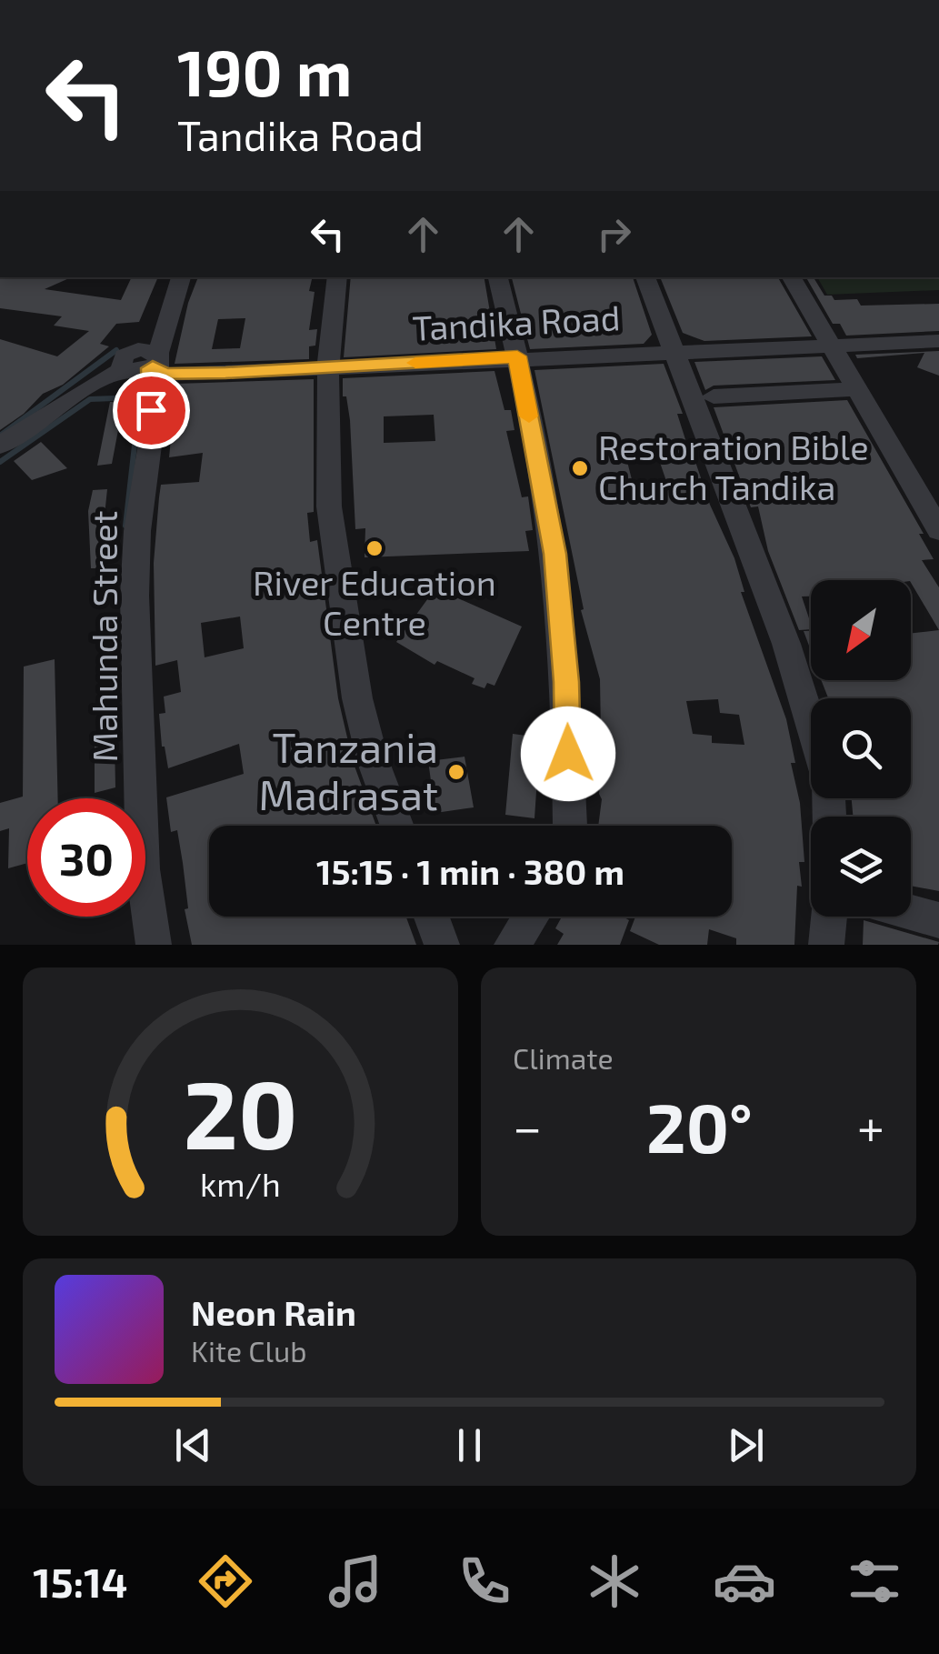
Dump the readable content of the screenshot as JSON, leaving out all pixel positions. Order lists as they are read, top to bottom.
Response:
{
  "streets": {
    "street": ["Tandika Road", "Mahunda Street"]
  },
  "crossings": [
    ["Tandika Road", "Mahunda Street"]
  ],
  "places": ["Restoration Bible Church Tandika", "River Education Centre", "Tanzania Madrasat"],
  "north": "bottom left",
  "page": {
    "turn": ["190 m", "Tandika Road"],
    "limit": "30",
    "trip": "15:15 · 1 min · 380 m",
    "tile": "Climate",
    "heat": ["−", "20°", "+"],
    "song": ["Neon Rain", "Kite Club"],
    "tabs": "15:14",
    "gauge": ["20", "km/h"]
  }
}
